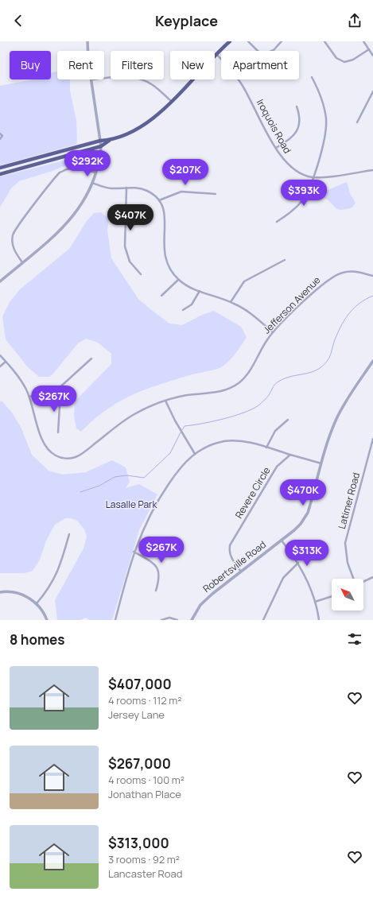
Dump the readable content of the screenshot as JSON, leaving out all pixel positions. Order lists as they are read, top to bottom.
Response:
{
  "streets": {
    "street": [
      "Iroquois Road",
      "Jefferson Avenue",
      "Revere Circle",
      "Latimer Road",
      "Robertsville Road"
    ]
  },
  "crossings": [
    ["Revere Circle", "Robertsville Road"]
  ],
  "parks": ["Lasalle Park"],
  "north": "top left",
  "page": {
    "header": "Keyplace",
    "chip": [
      "Buy",
      "Rent",
      "Filters",
      "New",
      "Apartment"
    ],
    "price": [
      "$292K",
      "$207K",
      "$393K",
      "$407K",
      "$267K",
      "$470K",
      "$267K",
      "$313K"
    ],
    "heading": "8 homes",
    "list": [
      {
        "name": "$407,000",
        "note": "4 rooms · 112 m² · Jersey Lane"
      },
      {
        "name": "$267,000",
        "note": "4 rooms · 100 m² · Jonathan Place"
      },
      {
        "name": "$313,000",
        "note": "3 rooms · 92 m² · Lancaster Road"
      }
    ]
  }
}
